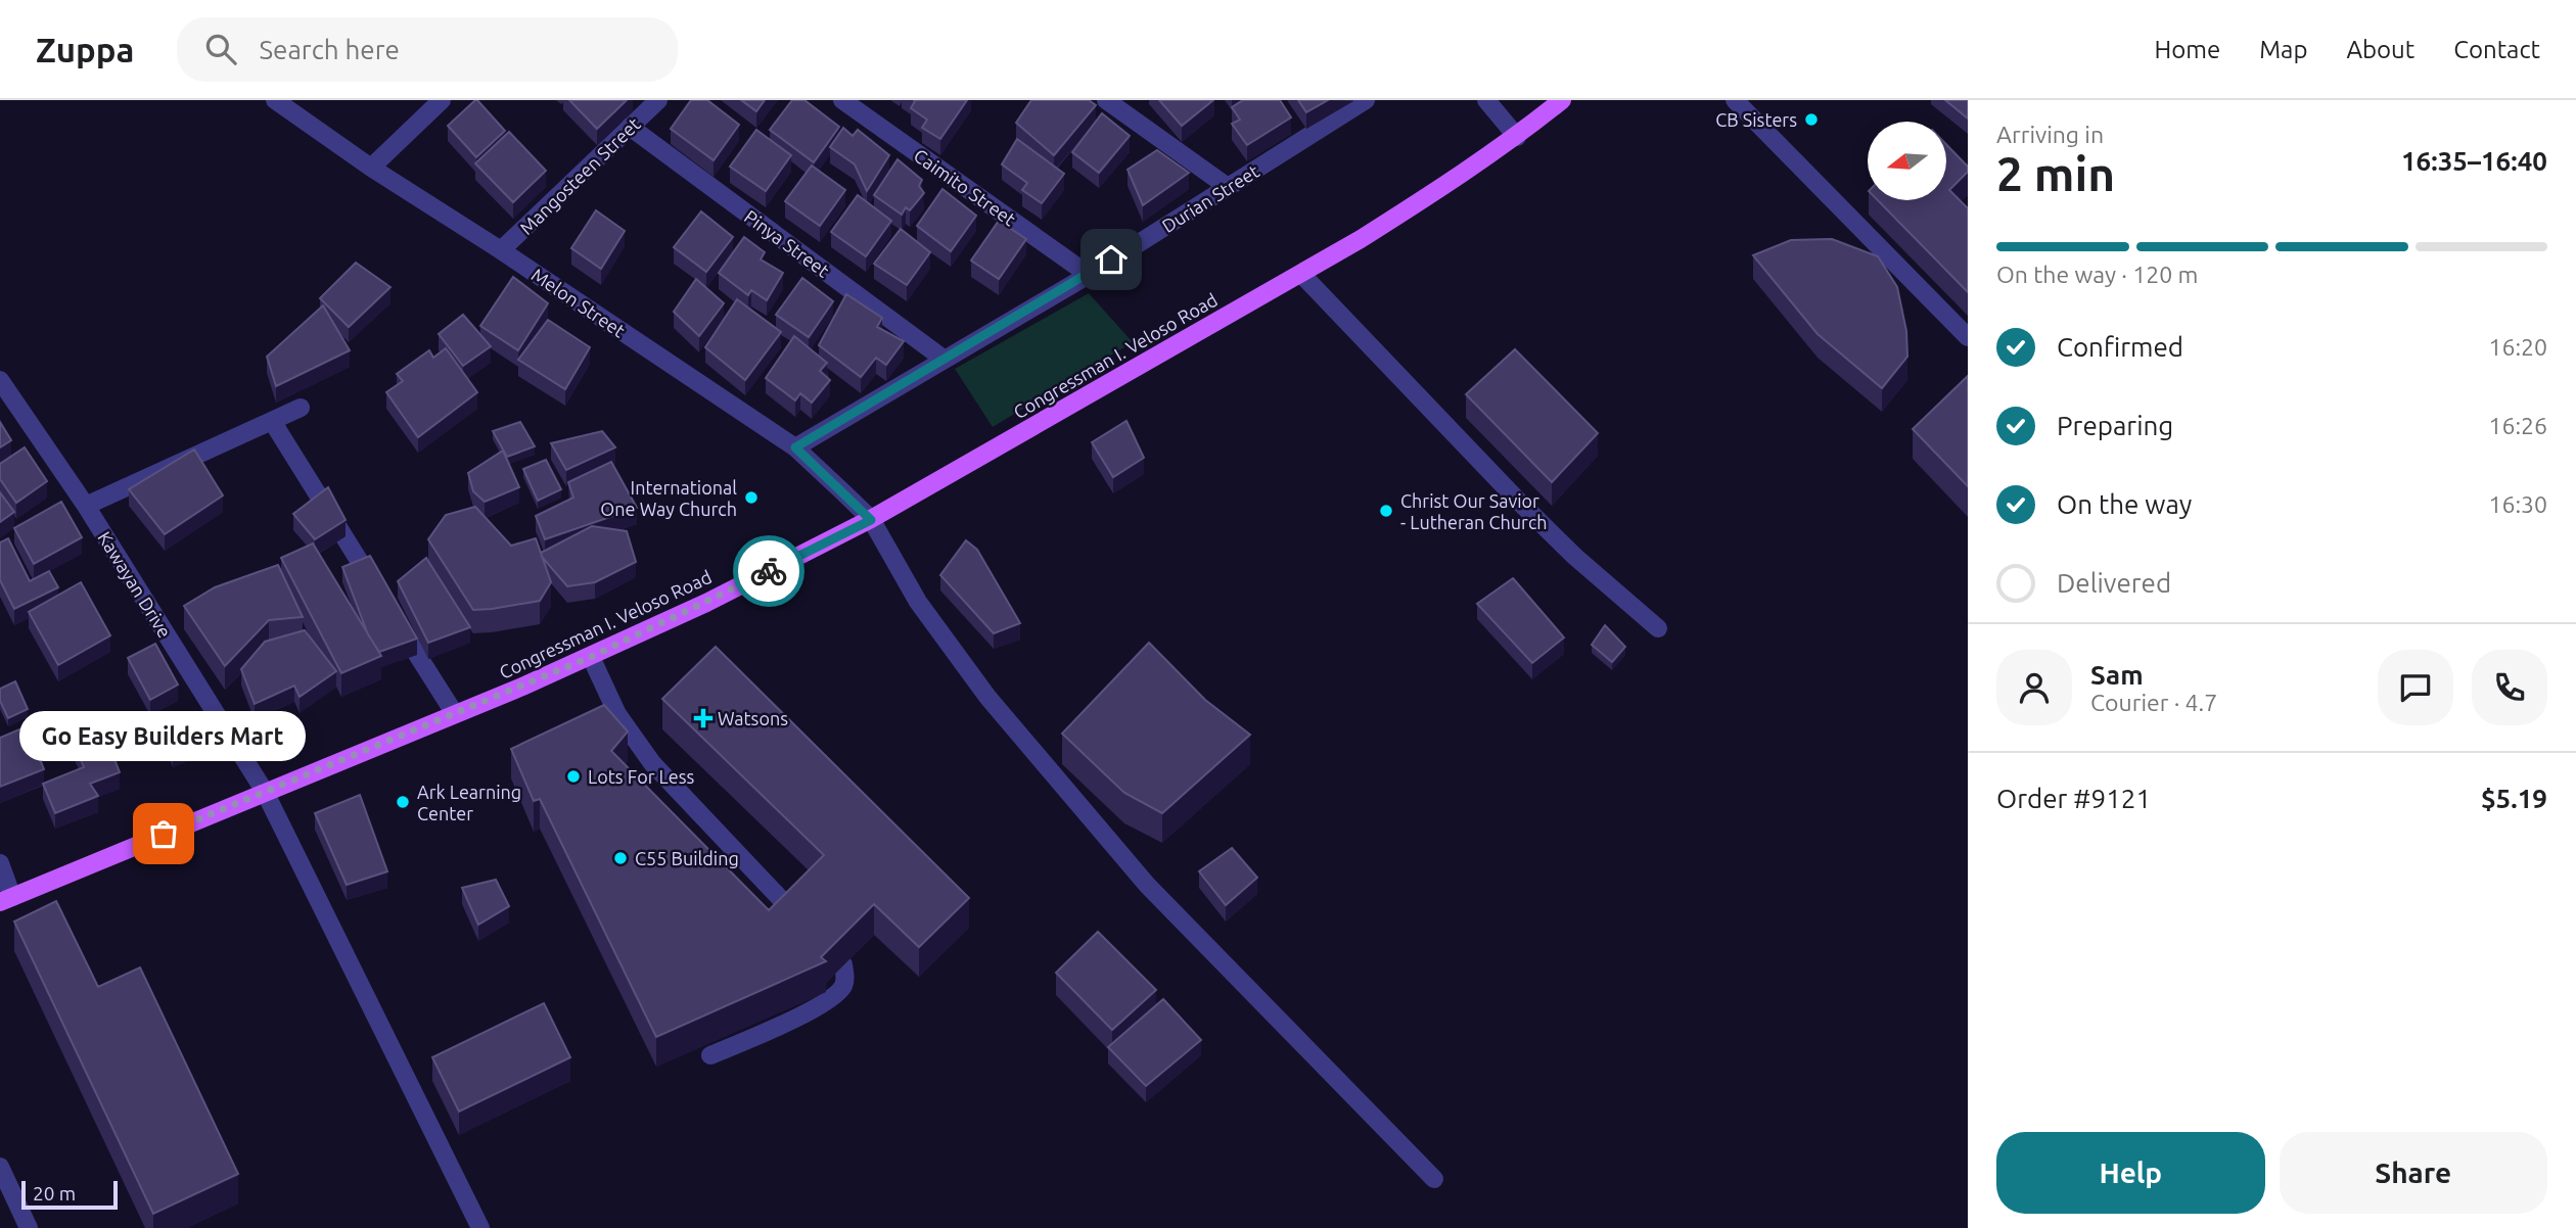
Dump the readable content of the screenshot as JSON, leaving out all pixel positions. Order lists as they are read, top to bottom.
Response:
{
  "streets": {
    "main road": ["Congressman I. Veloso Road"],
    "street": [
      "Mangosteen Street",
      "Caimito Street",
      "Durian Street",
      "Pinya Street",
      "Melon Street",
      "Kawayan Drive"
    ]
  },
  "crossings": [
    ["Mangosteen Street", "Pinya Street"],
    ["Mangosteen Street", "Melon Street"],
    ["Caimito Street", "Durian Street"],
    ["Durian Street", "Pinya Street"],
    ["Durian Street", "Melon Street"],
    ["Melon Street", "Congressman I. Veloso Road"],
    ["Congressman I. Veloso Road", "Kawayan Drive"]
  ],
  "places": {
    "other": [
      "CB Sisters",
      "International One Way Church",
      "Christ Our Savior - Lutheran Church",
      "Lots For Less",
      "Ark Learning Center",
      "Go Easy Builders Mart",
      "C55 Building"
    ],
    "health": ["Watsons"]
  },
  "scale_bar": "20 m",
  "north": "left",
  "page": {
    "header": "Zuppa",
    "search": "Search here",
    "nav": [
      "Home",
      "Map",
      "About",
      "Contact"
    ],
    "heading": ["2 min", "Arriving in", "16:35–16:40"],
    "panel": [
      "Sam",
      "Courier · 4.7",
      "Order #9121",
      "$5.19"
    ],
    "bar": "On the way · 120 m",
    "list": [
      ["Confirmed", "16:20"],
      ["Preparing", "16:26"],
      ["On the way", "16:30"],
      "Delivered"
    ],
    "bubble": "Go Easy Builders Mart",
    "buttons": ["Help", "Share"],
    "scale": "20 m"
  }
}
